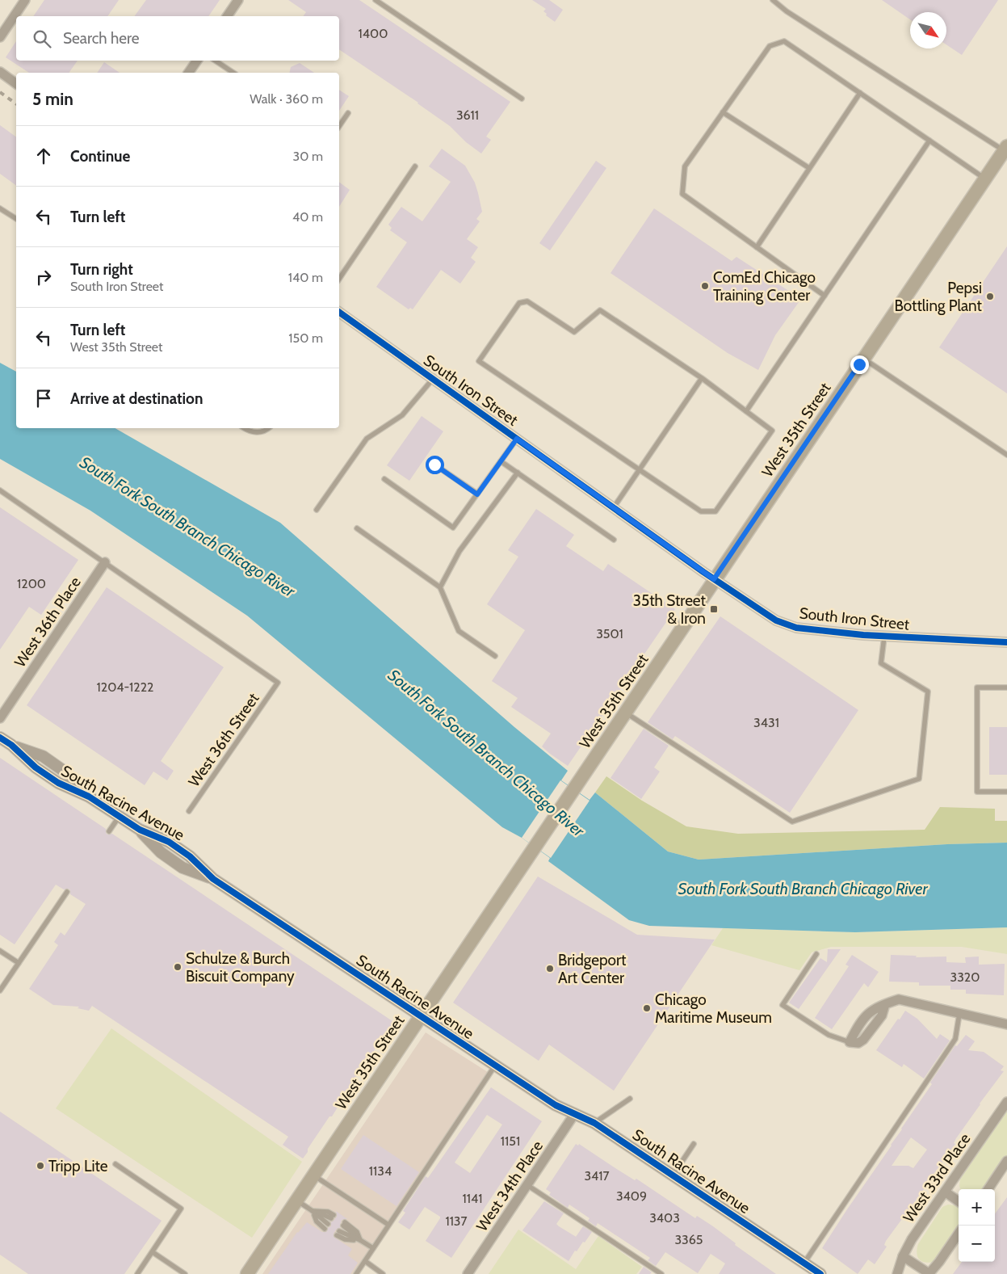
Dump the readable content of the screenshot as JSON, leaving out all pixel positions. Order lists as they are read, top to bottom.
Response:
{
  "streets": {
    "main road": ["West 35th Street"],
    "street": [
      "South Iron Street",
      "West 36th Place",
      "South Racine Avenue",
      "West 33rd Place",
      "West 34th Place"
    ],
    "lane": ["West 36th Street"]
  },
  "crossings": [
    ["South Iron Street", "West 35th Street"],
    ["West 35th Street", "South Racine Avenue"],
    ["West 36th Place", "West 36th Street"],
    ["South Racine Avenue", "West 34th Place"]
  ],
  "water": ["South Fork South Branch Chicago River"],
  "places": {
    "other": [
      "ComEd Chicago Training Center",
      "Pepsi Bottling Plant",
      "Schulze & Burch Biscuit Company",
      "Bridgeport Art Center",
      "Chicago Maritime Museum",
      "Tripp Lite"
    ],
    "transit": ["35th Street & Iron"]
  },
  "house_numbers": [
    "1400",
    "3611",
    "1200",
    "3501",
    "1204-1222",
    "3431",
    "3320",
    "1151",
    "1134",
    "3417",
    "3409",
    "1141",
    "3403",
    "1137",
    "3365"
  ],
  "north": "bottom right",
  "page": {
    "search": "Search here",
    "heading": ["5 min", "Walk · 360 m"],
    "list": [
      ["Continue", "30 m"],
      ["Turn left", "40 m"],
      ["Turn right", "South Iron Street", "140 m"],
      ["Turn left", "West 35th Street", "150 m"],
      "Arrive at destination"
    ],
    "map_buttons": ["+", "−"]
  }
}
